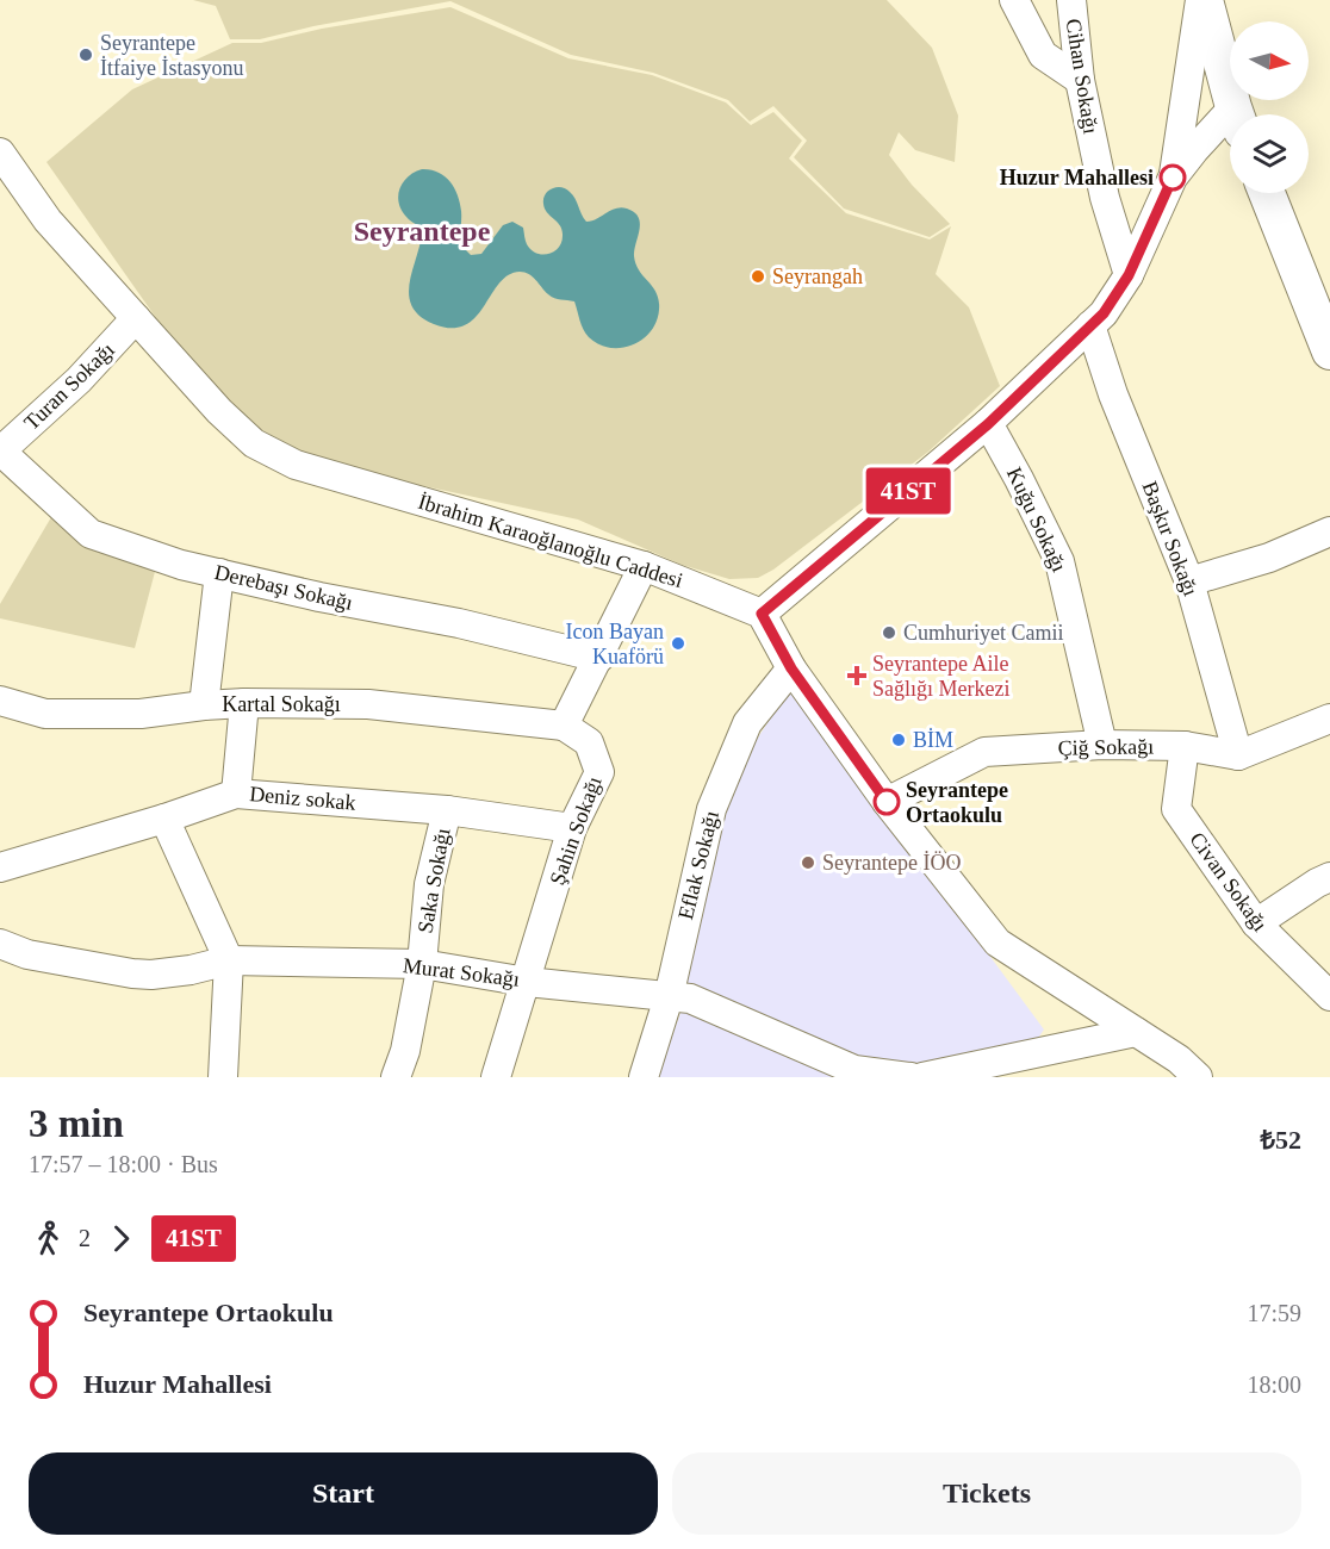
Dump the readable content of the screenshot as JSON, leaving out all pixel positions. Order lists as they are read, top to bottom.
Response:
{
  "streets": {
    "street": [
      "Cihan Sokağı",
      "Turan Sokağı",
      "Kuğu Sokağı",
      "Başkır Sokağı",
      "İbrahim Karaoğlanoğlu Caddesi",
      "Derebaşı Sokağı",
      "Kartal Sokağı",
      "Çiğ Sokağı",
      "Deniz sokak",
      "Şahin Sokağı",
      "Eflak Sokağı",
      "Saka Sokağı",
      "Civan Sokağı",
      "Murat Sokağı"
    ]
  },
  "crossings": [
    ["Turan Sokağı", "İbrahim Karaoğlanoğlu Caddesi"],
    ["Turan Sokağı", "Derebaşı Sokağı"],
    ["Kuğu Sokağı", "Çiğ Sokağı"],
    ["Başkır Sokağı", "Çiğ Sokağı"],
    ["Kartal Sokağı", "Şahin Sokağı"],
    ["Çiğ Sokağı", "Civan Sokağı"],
    ["Deniz sokak", "Şahin Sokağı"],
    ["Deniz sokak", "Saka Sokağı"],
    ["Şahin Sokağı", "Murat Sokağı"],
    ["Eflak Sokağı", "Murat Sokağı"],
    ["Saka Sokağı", "Murat Sokağı"]
  ],
  "districts": ["Seyrantepe"],
  "places": {
    "other": [
      "Seyrantepe İtfaiye İstasyonu",
      "Huzur Mahallesi",
      "Seyrangah",
      "Cumhuriyet Camii",
      "Icon Bayan Kuaförü",
      "BİM",
      "Seyrantepe Ortaokulu",
      "Seyrantepe İÖO"
    ],
    "health": ["Seyrantepe Aile Sağlığı Merkezi"]
  },
  "lines": ["bus line 41ST"],
  "north": "right",
  "page": {
    "on_map": "41ST",
    "heading": ["3 min", "17:57 – 18:00 · Bus", "₺52"],
    "legs": ["2", "41ST"],
    "list": [
      {
        "name": "Seyrantepe Ortaokulu",
        "value": "17:59"
      },
      {
        "name": "Huzur Mahallesi",
        "value": "18:00"
      }
    ],
    "buttons": ["Start", "Tickets"]
  }
}
